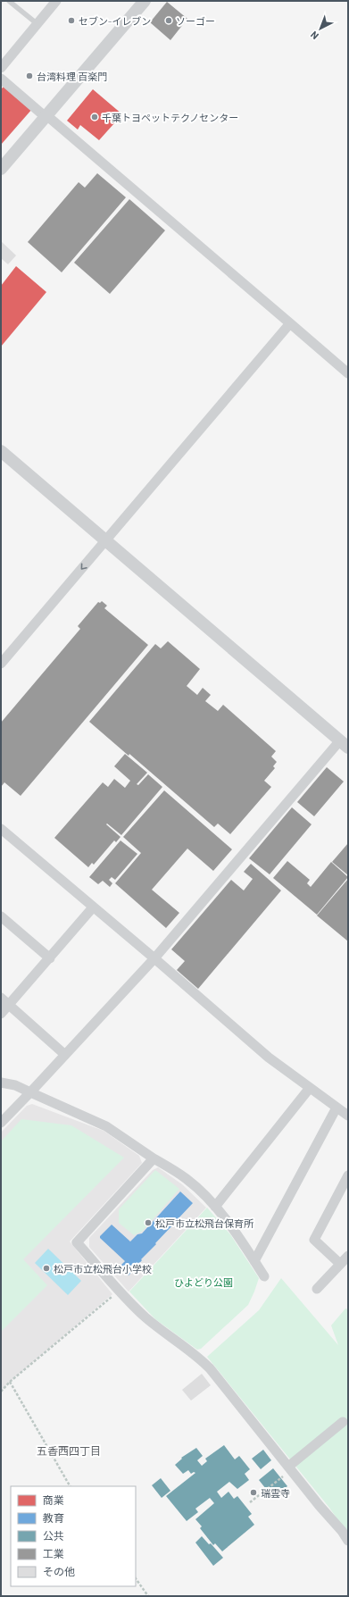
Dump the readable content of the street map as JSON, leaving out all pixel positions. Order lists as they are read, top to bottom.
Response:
{
  "districts": ["五香西四丁目"],
  "parks": ["ひよどり公園"],
  "places": [
    "セブン-イレブン",
    "ソーゴー",
    "台湾料理 百楽門",
    "千葉トヨペットテクノセンター",
    "松戸市立松飛台保育所",
    "松戸市立松飛台小学校",
    "瑞雲寺"
  ],
  "legend": [
    "商業",
    "教育",
    "公共",
    "工業",
    "その他"
  ],
  "north": "bottom left"
}
